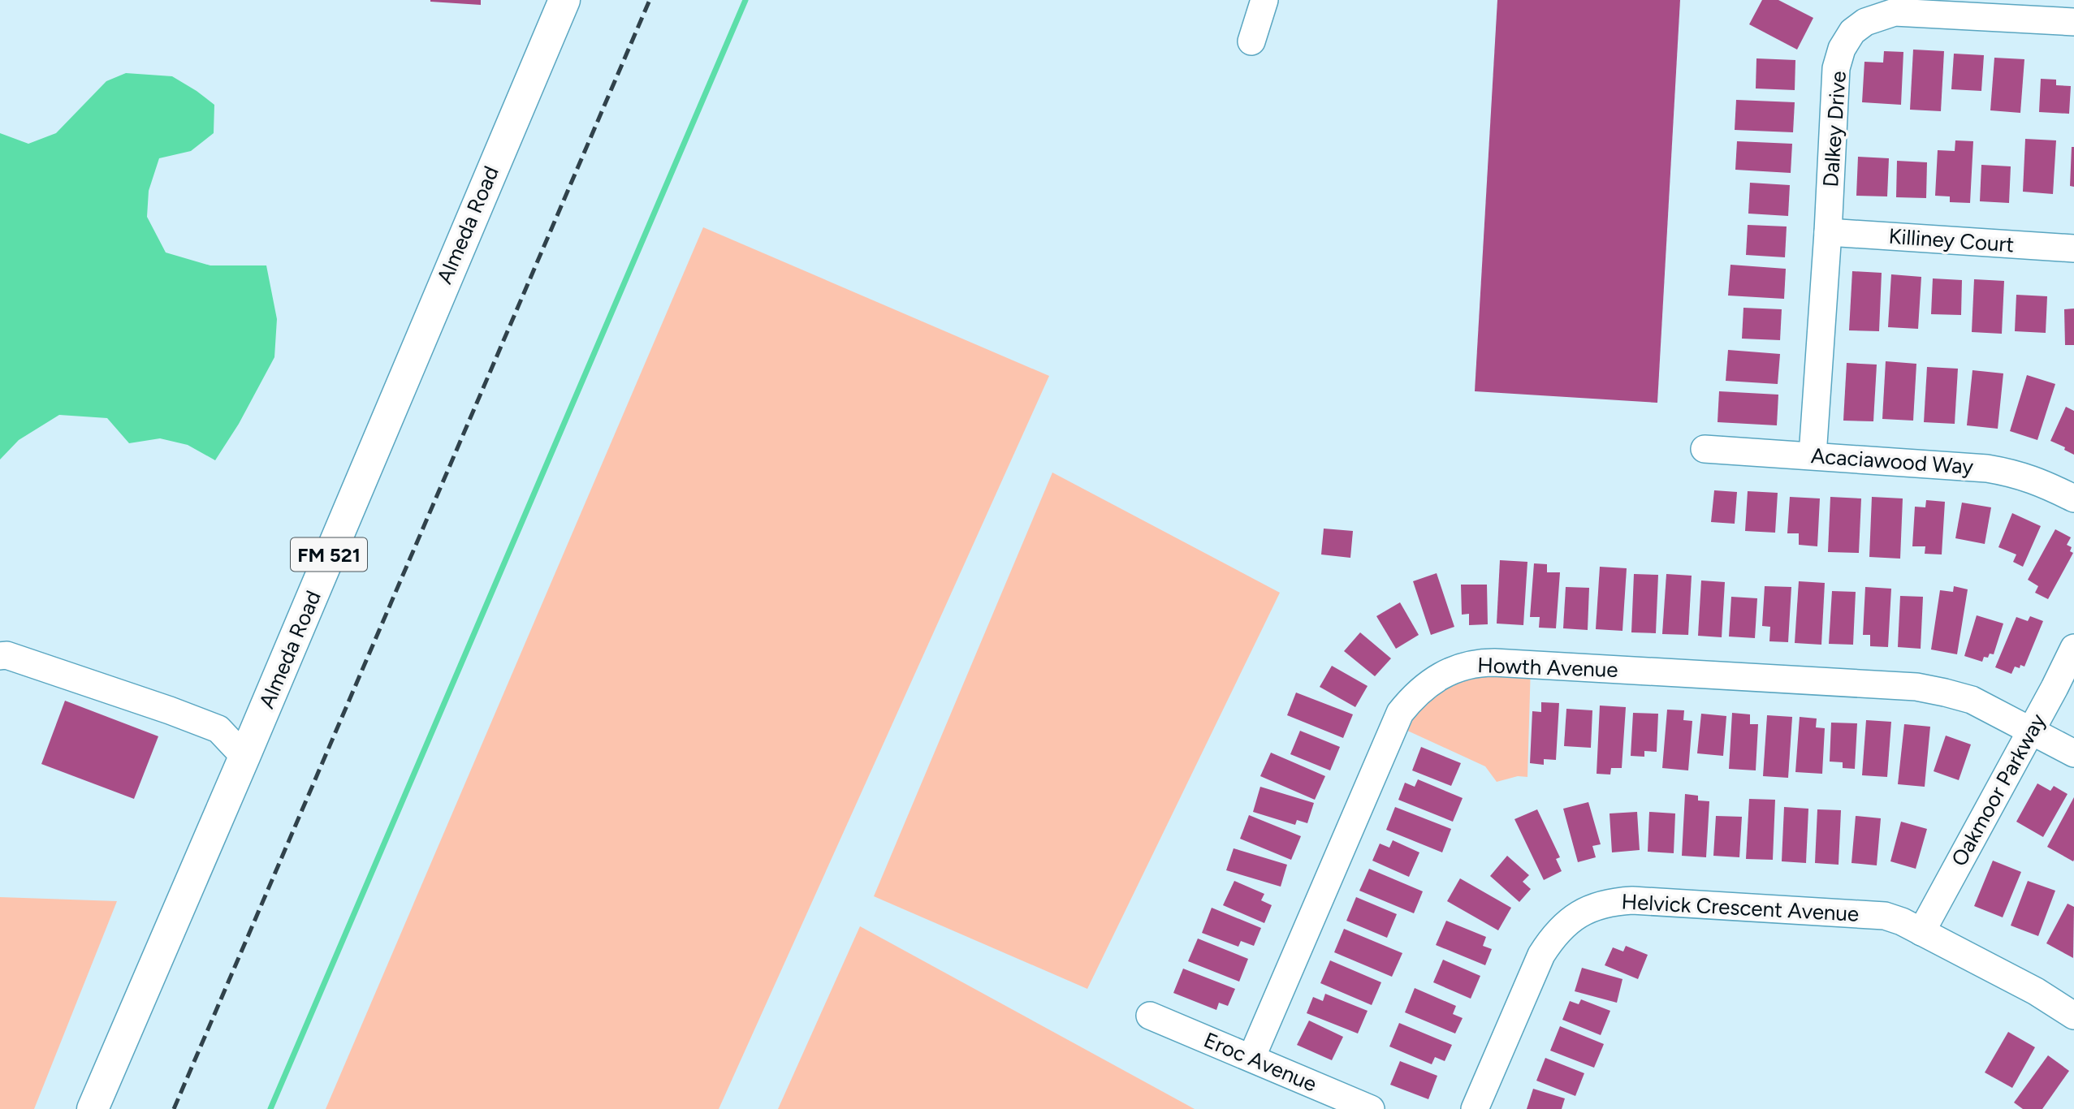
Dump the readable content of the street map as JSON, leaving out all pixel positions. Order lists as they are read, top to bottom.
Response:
{
  "streets": {
    "main road": ["Almeda Road", "FM 521"],
    "street": [
      "Dalkey Drive",
      "Killiney Court",
      "Acaciawood Way",
      "Howth Avenue",
      "Oakmoor Parkway",
      "Helvick Crescent Avenue",
      "Eroc Avenue"
    ]
  },
  "crossings": [
    ["Dalkey Drive", "Killiney Court"],
    ["Dalkey Drive", "Acaciawood Way"],
    ["Howth Avenue", "Oakmoor Parkway"],
    ["Howth Avenue", "Eroc Avenue"],
    ["Oakmoor Parkway", "Helvick Crescent Avenue"]
  ]
}
